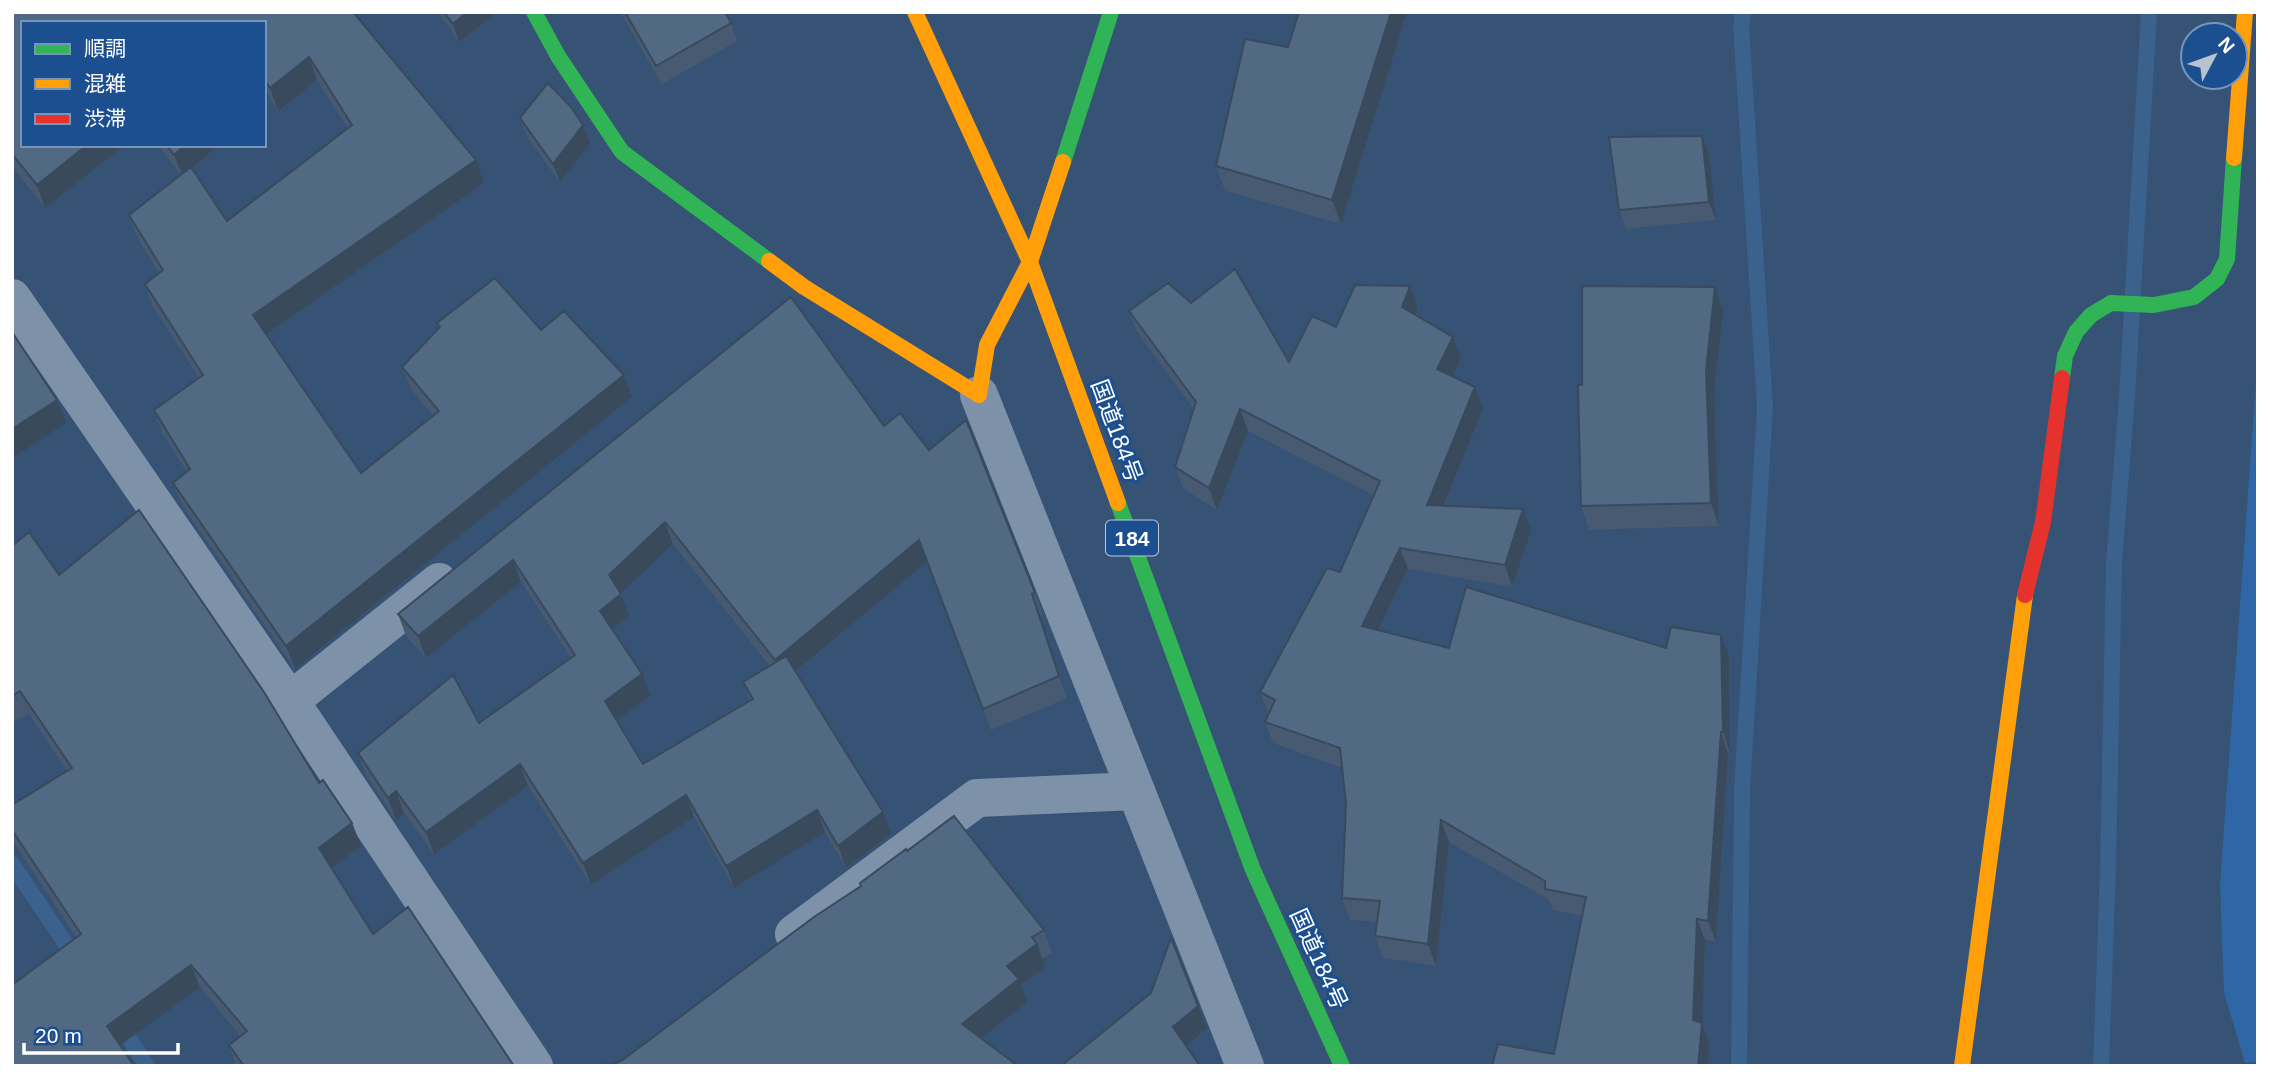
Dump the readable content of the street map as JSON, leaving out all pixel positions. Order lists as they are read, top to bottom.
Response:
{
  "streets": {
    "main road": ["国道184号", "184"]
  },
  "legend": ["順調", "混雑", "渋滞"],
  "scale_bar": "20 m",
  "north": "top right"
}
